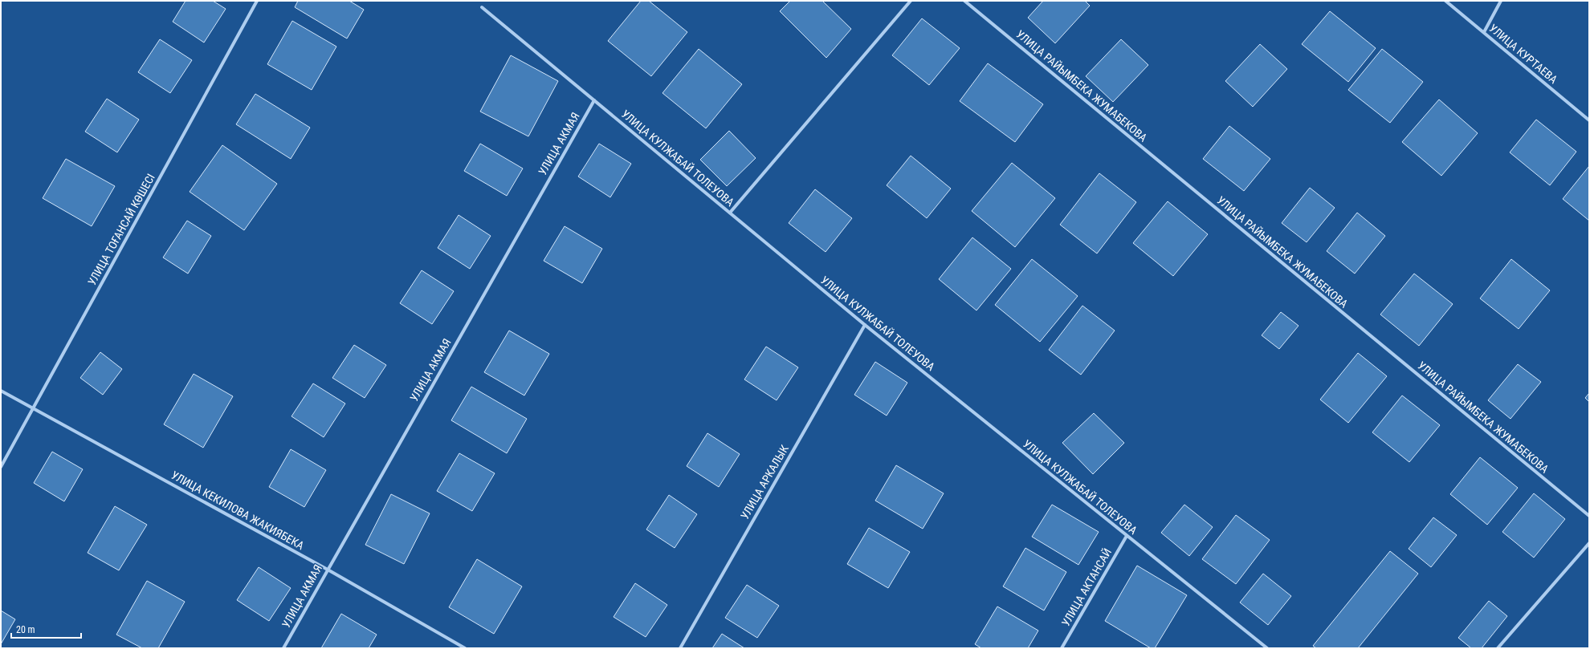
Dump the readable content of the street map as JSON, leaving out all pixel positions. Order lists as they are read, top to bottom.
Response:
{
  "streets": {
    "street": [
      "УЛИЦА КУРТАЕВА",
      "УЛИЦА РАЙЫМБЕКА ЖУМАБЕКОВА",
      "УЛИЦА АКМАЯ",
      "УЛИЦА КУЛЖАБАЙ ТОЛЕУОВА",
      "УЛИЦА ТОҒАНСАЙ КӨШЕСІ",
      "УЛИЦА АРКАЛЫК",
      "УЛИЦА КЕКИЛОВА ЖАКИЯБЕКА",
      "УЛИЦА АКТАНСАЙ"
    ]
  },
  "crossings": [
    ["УЛИЦА АКМАЯ", "УЛИЦА КУЛЖАБАЙ ТОЛЕУОВА"],
    ["УЛИЦА АКМАЯ", "УЛИЦА КЕКИЛОВА ЖАКИЯБЕКА"],
    ["УЛИЦА КУЛЖАБАЙ ТОЛЕУОВА", "УЛИЦА АРКАЛЫК"],
    ["УЛИЦА КУЛЖАБАЙ ТОЛЕУОВА", "УЛИЦА АКТАНСАЙ"],
    ["УЛИЦА ТОҒАНСАЙ КӨШЕСІ", "УЛИЦА КЕКИЛОВА ЖАКИЯБЕКА"]
  ],
  "scale_bar": "20 m"
}
